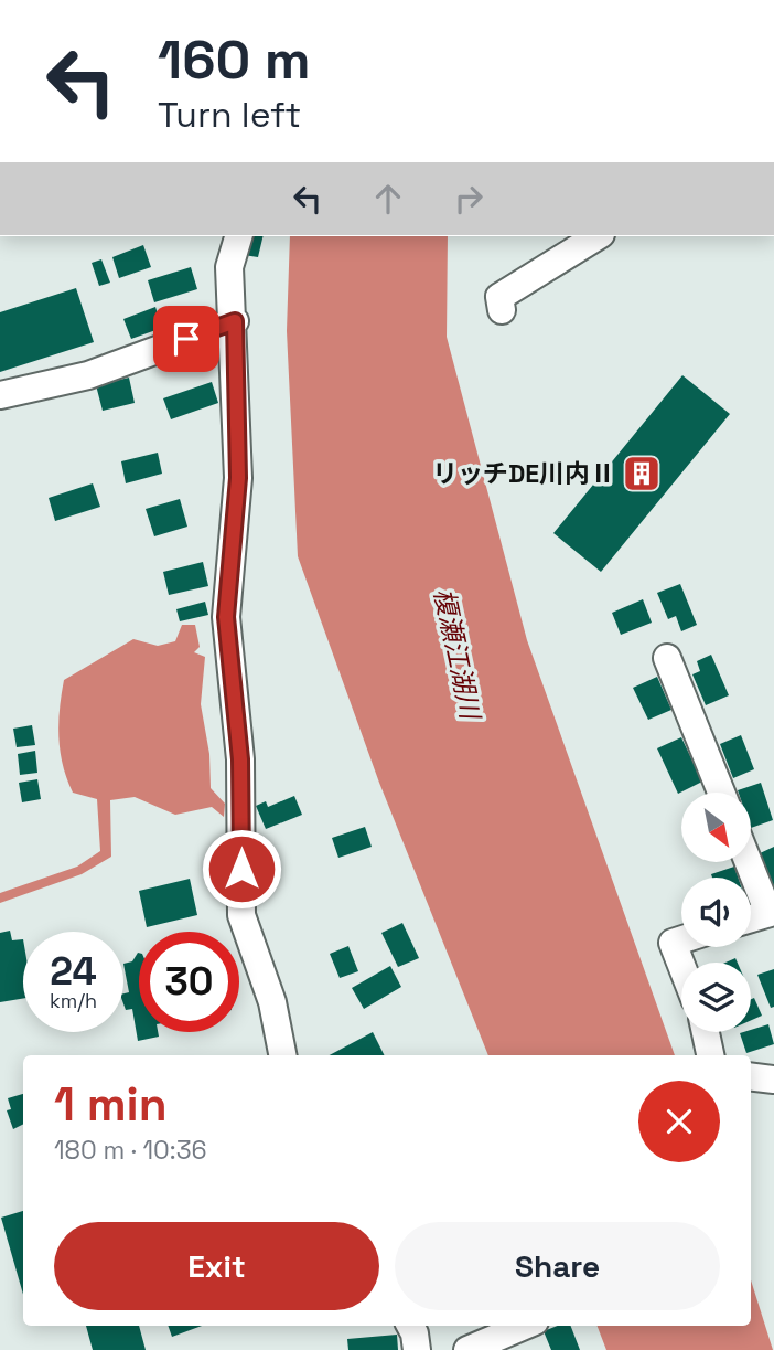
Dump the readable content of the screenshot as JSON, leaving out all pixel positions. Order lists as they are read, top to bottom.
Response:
{
  "water": ["榎瀬江湖川"],
  "places": {
    "building": ["リッチDE川内Ⅱ"]
  },
  "north": "bottom right",
  "page": {
    "turn": ["160 m", "Turn left"],
    "speed": "24 km/h",
    "limit": "30",
    "heading": ["1 min", "180 m · 10:36"],
    "buttons": ["Exit", "Share"]
  }
}
